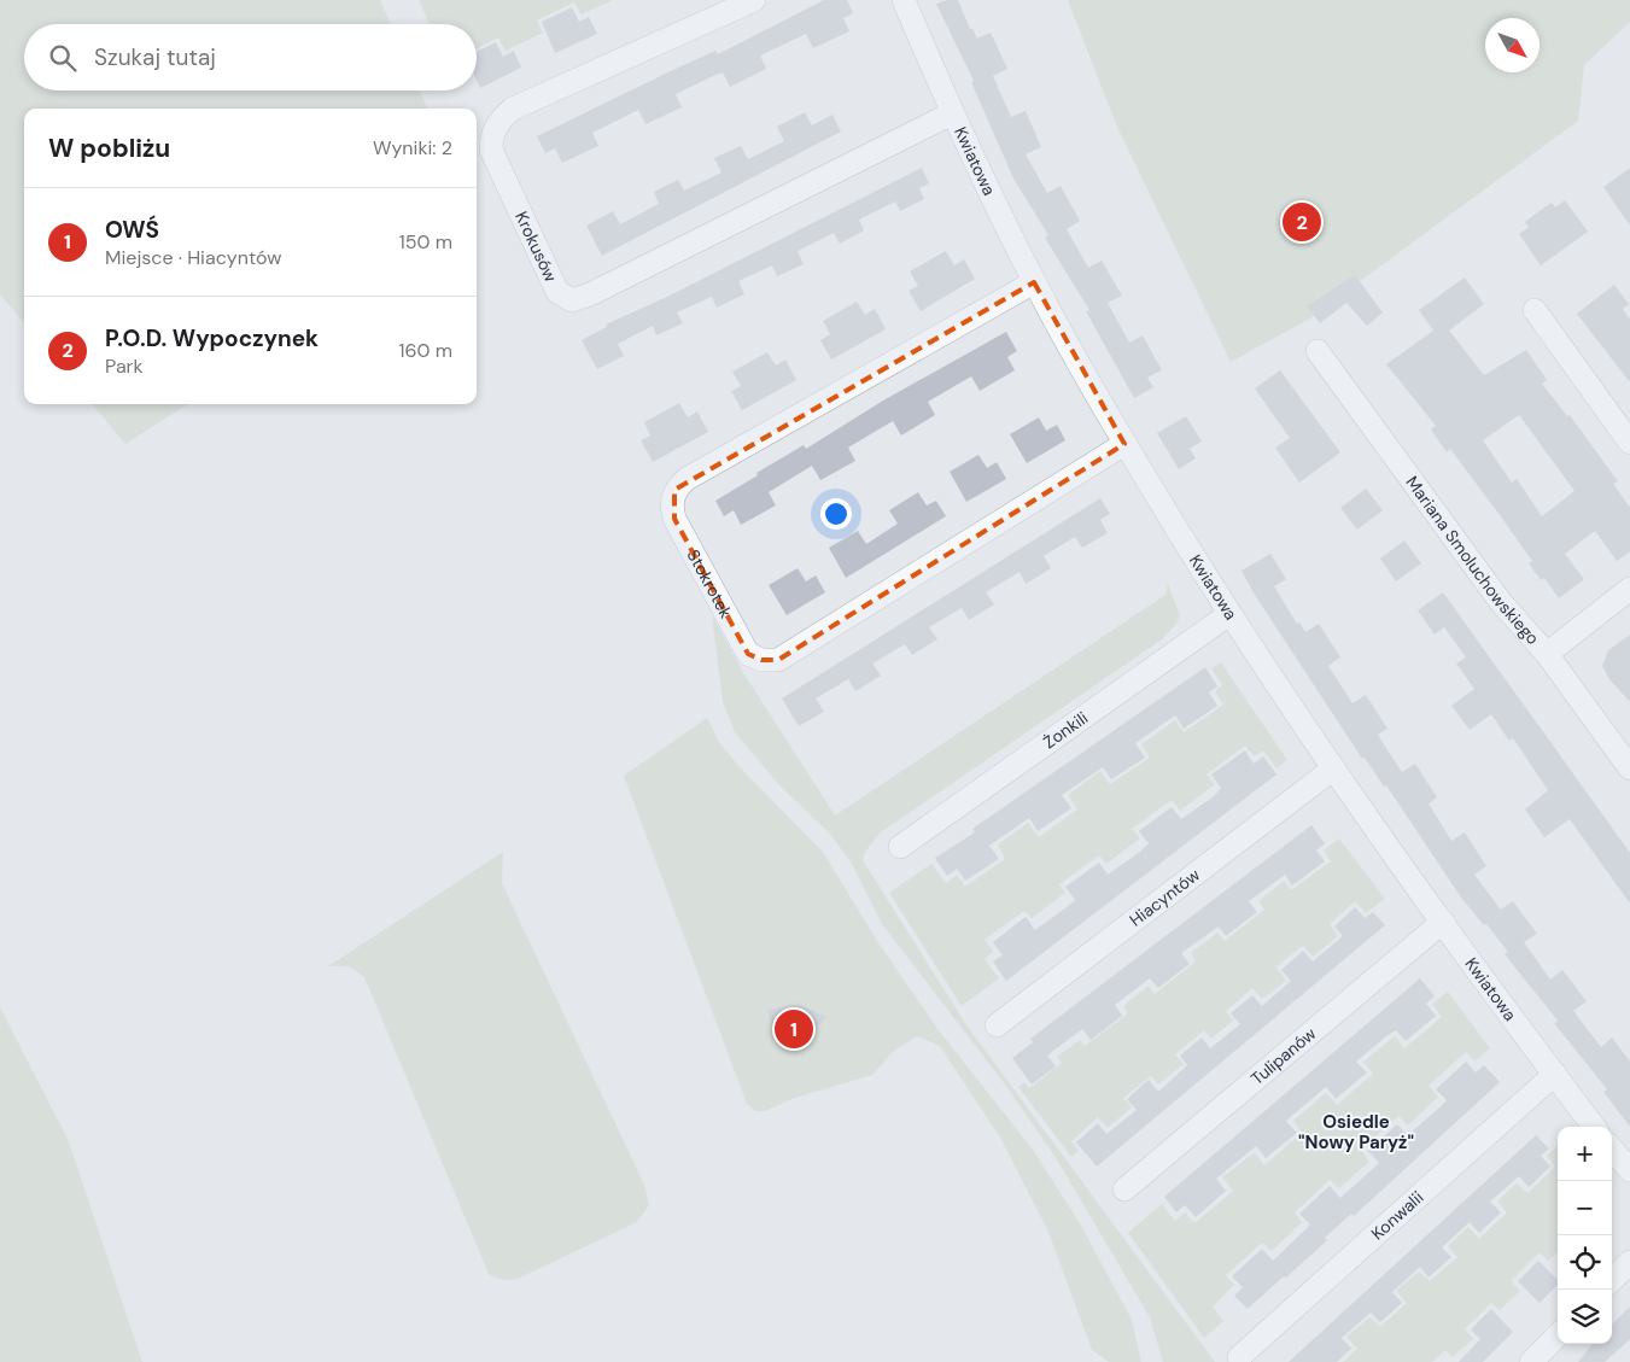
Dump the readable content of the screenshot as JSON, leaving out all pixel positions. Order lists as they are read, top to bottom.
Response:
{
  "streets": {
    "street": [
      "Kwiatowa",
      "Krokusów",
      "Mariana Smoluchowskiego",
      "Stokrotek",
      "Żonkili",
      "Hiacyntów",
      "Tulipanów",
      "Konwalii"
    ]
  },
  "crossings": [
    ["Kwiatowa", "Krokusów"],
    ["Kwiatowa", "Stokrotek"],
    ["Kwiatowa", "Żonkili"],
    ["Kwiatowa", "Hiacyntów"],
    ["Kwiatowa", "Tulipanów"],
    ["Kwiatowa", "Konwalii"]
  ],
  "districts": ["Osiedle \"Nowy Paryż\""],
  "north": "bottom right",
  "page": {
    "search": "Szukaj tutaj",
    "heading": ["W pobliżu", "Wyniki: 2"],
    "list": [
      {
        "mark": "1",
        "name": "OWŚ",
        "note": "Miejsce · Hiacyntów",
        "value": "150 m"
      },
      {
        "mark": "2",
        "name": "P.O.D. Wypoczynek",
        "note": "Park",
        "value": "160 m"
      }
    ],
    "pins": ["2", "1"],
    "map_buttons": ["+", "−"]
  }
}
